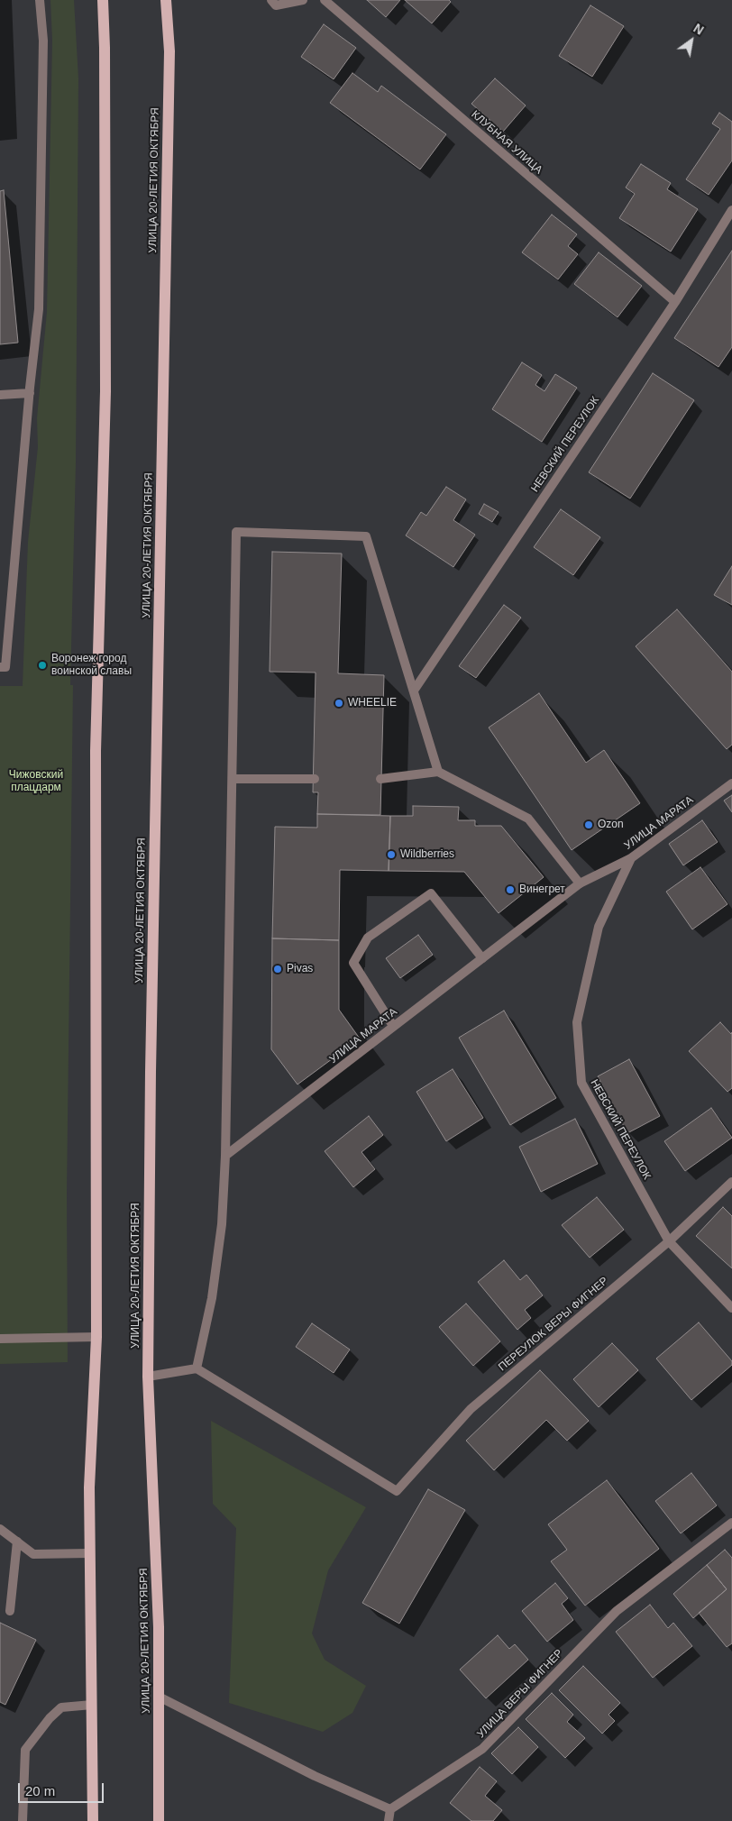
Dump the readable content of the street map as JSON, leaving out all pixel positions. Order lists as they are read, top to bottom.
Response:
{
  "streets": {
    "main road": ["УЛИЦА 20-ЛЕТИЯ ОКТЯБРЯ"],
    "street": [
      "КЛУБНАЯ УЛИЦА",
      "НЕВСКИЙ ПЕРЕУЛОК",
      "УЛИЦА МАРАТА",
      "ПЕРЕУЛОК ВЕРЫ ФИГНЕР",
      "УЛИЦА ВЕРЫ ФИГНЕР"
    ]
  },
  "crossings": [
    ["КЛУБНАЯ УЛИЦА", "НЕВСКИЙ ПЕРЕУЛОК"],
    ["НЕВСКИЙ ПЕРЕУЛОК", "УЛИЦА МАРАТА"],
    ["НЕВСКИЙ ПЕРЕУЛОК", "ПЕРЕУЛОК ВЕРЫ ФИГНЕР"]
  ],
  "parks": ["Чижовский плацдарм"],
  "places": [
    "Воронеж город воинской славы",
    "WHEELIE",
    "Ozon",
    "Wildberries",
    "Винегрет",
    "Pivas"
  ],
  "scale_bar": "20 m",
  "north": "top right"
}
